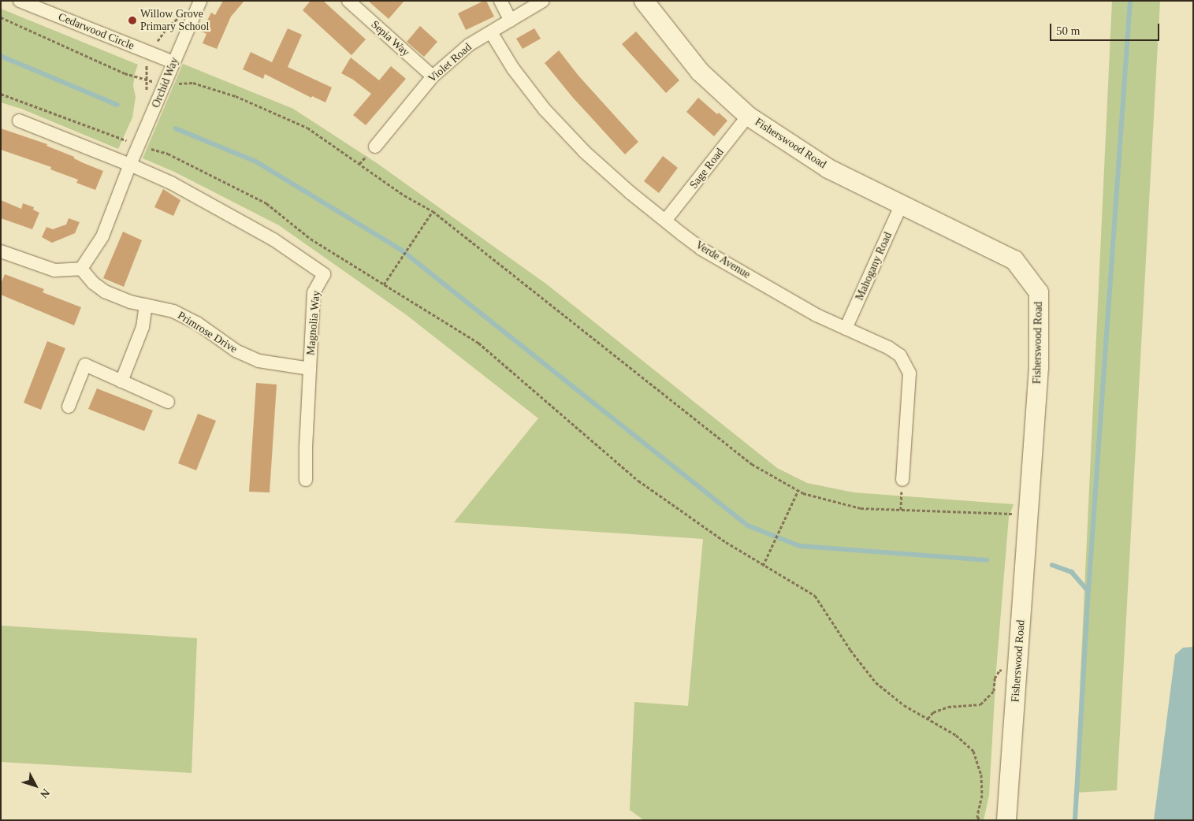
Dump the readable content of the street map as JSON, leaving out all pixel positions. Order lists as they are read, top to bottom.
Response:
{
  "streets": {
    "street": [
      "Cedarwood Circle",
      "Sepia Way",
      "Violet Road",
      "Orchid Way",
      "Fisherswood Road",
      "Sage Road",
      "Verde Avenue",
      "Mahogany Road",
      "Magnolia Way",
      "Primrose Drive"
    ]
  },
  "crossings": [
    ["Cedarwood Circle", "Orchid Way"],
    ["Sepia Way", "Violet Road"],
    ["Violet Road", "Verde Avenue"],
    ["Orchid Way", "Magnolia Way"],
    ["Orchid Way", "Primrose Drive"],
    ["Fisherswood Road", "Sage Road"],
    ["Fisherswood Road", "Mahogany Road"],
    ["Sage Road", "Verde Avenue"],
    ["Verde Avenue", "Mahogany Road"],
    ["Magnolia Way", "Primrose Drive"]
  ],
  "places": ["Willow Grove Primary School"],
  "scale_bar": "50 m",
  "north": "bottom right"
}
